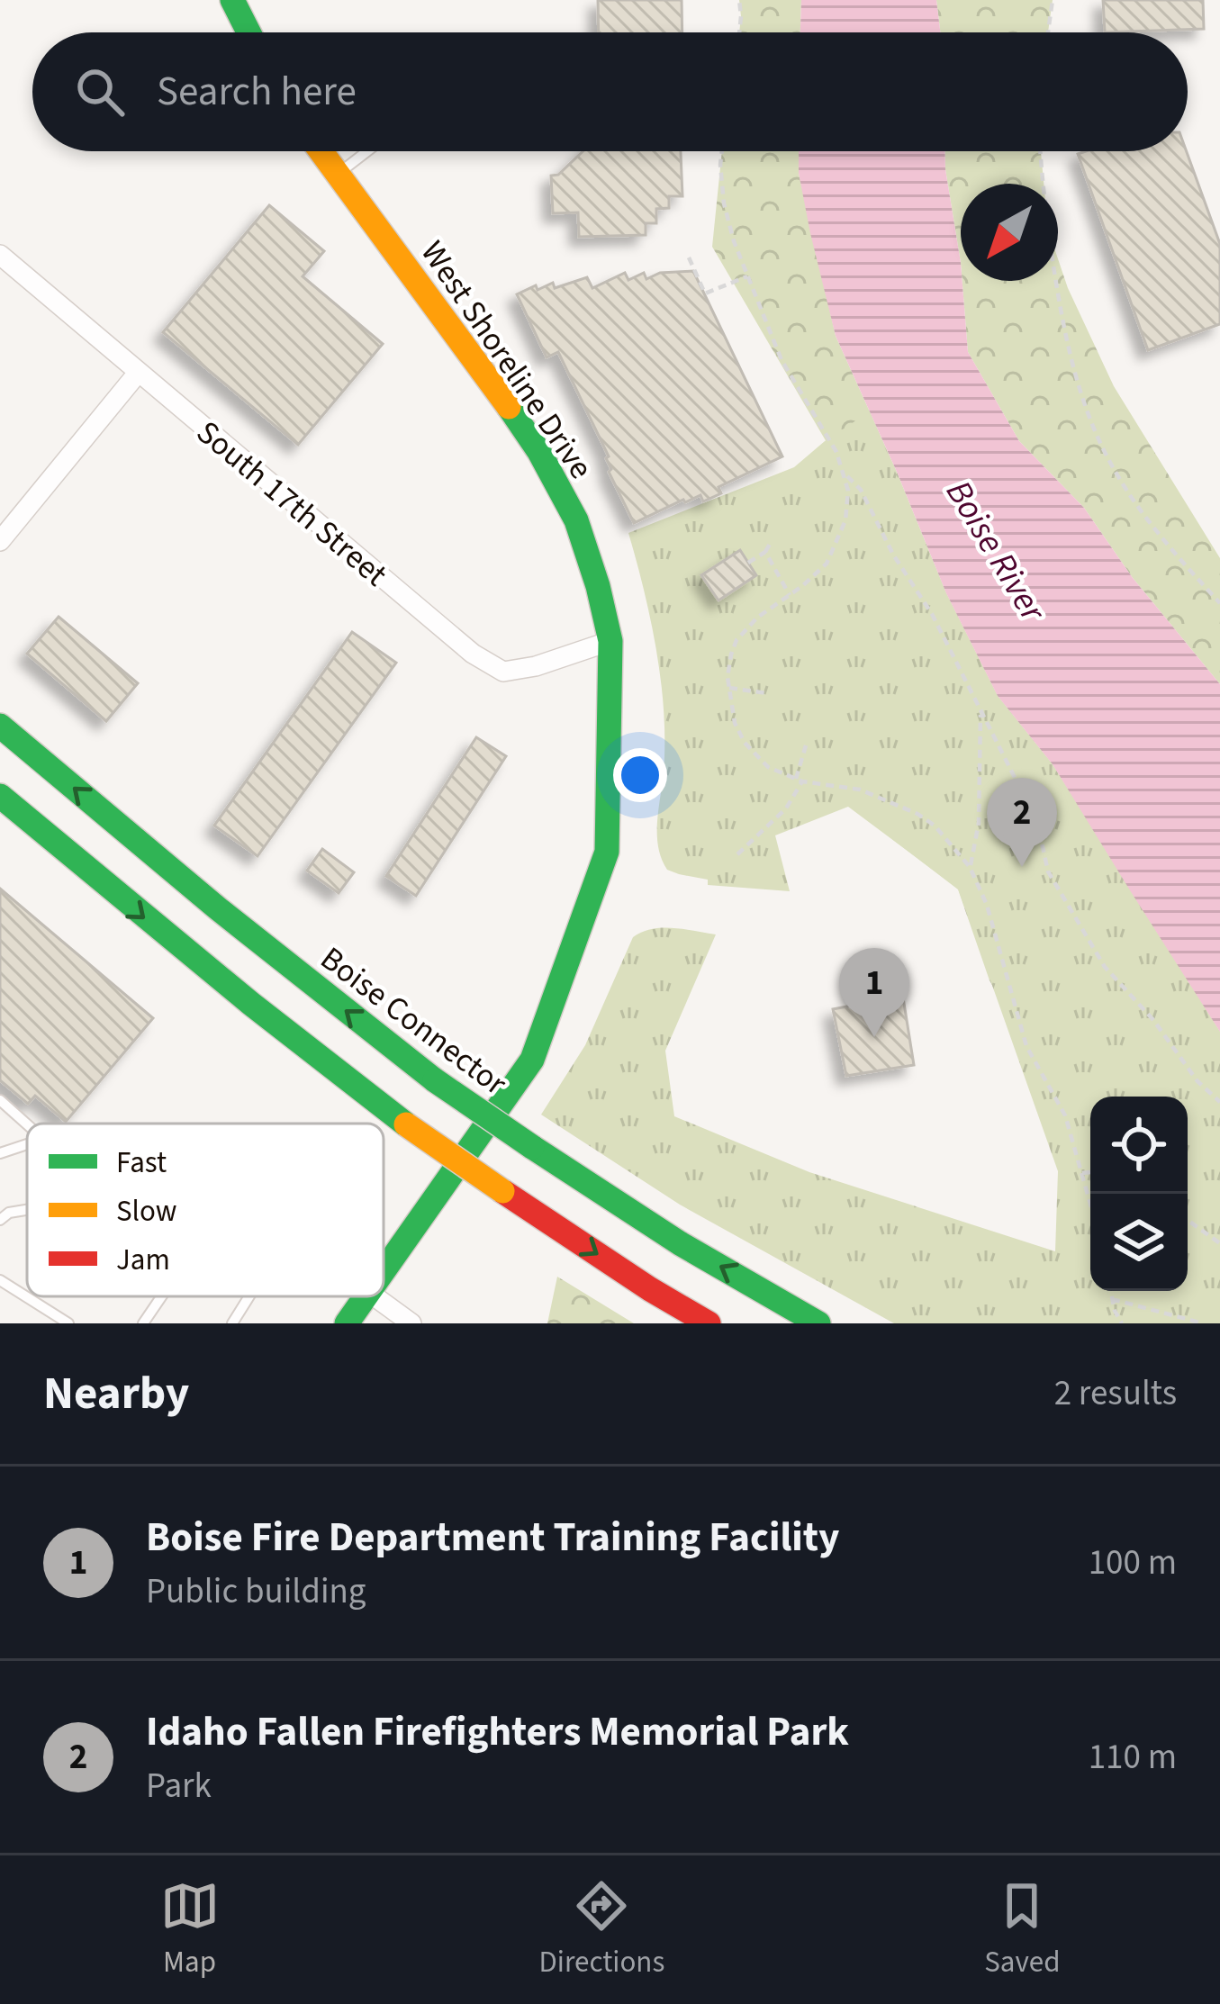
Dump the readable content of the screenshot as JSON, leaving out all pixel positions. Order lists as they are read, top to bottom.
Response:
{
  "streets": {
    "main road": ["West Shoreline Drive", "Boise Connector"],
    "street": ["South 17th Street"]
  },
  "crossings": [
    ["West Shoreline Drive", "South 17th Street"]
  ],
  "water": ["Boise River"],
  "legend": ["Fast", "Slow", "Jam"],
  "north": "bottom left",
  "page": {
    "search": "Search here",
    "pins": ["2", "1"],
    "heading": ["Nearby", "2 results"],
    "list": [
      {
        "mark": "1",
        "name": "Boise Fire Department Training Facility",
        "note": "Public building",
        "value": "100 m"
      },
      {
        "mark": "2",
        "name": "Idaho Fallen Firefighters Memorial Park",
        "note": "Park",
        "value": "110 m"
      }
    ],
    "nav": ["Map", "Directions", "Saved"]
  }
}
